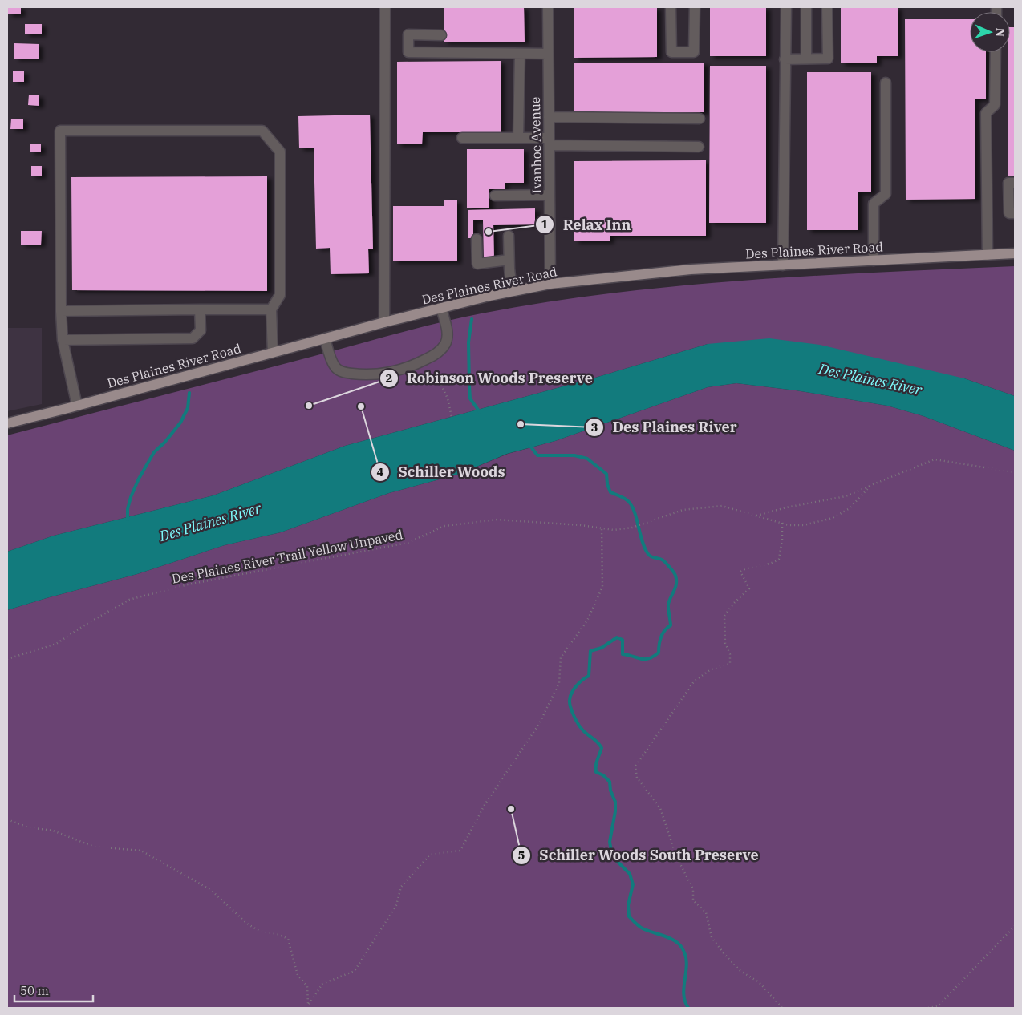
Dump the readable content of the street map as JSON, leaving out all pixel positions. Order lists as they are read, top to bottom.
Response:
{
  "streets": {
    "main road": ["Des Plaines River Road"],
    "street": ["Ivanhoe Avenue"],
    "path": ["Des Plaines River Trail Yellow Unpaved"]
  },
  "crossings": [
    ["Ivanhoe Avenue", "Des Plaines River Road"]
  ],
  "water": ["Des Plaines River"],
  "places": [
    "Relax Inn",
    "Robinson Woods Preserve",
    "Schiller Woods",
    "Des Plaines River",
    "Schiller Woods South Preserve"
  ],
  "scale_bar": "50 m",
  "north": "right"
}
